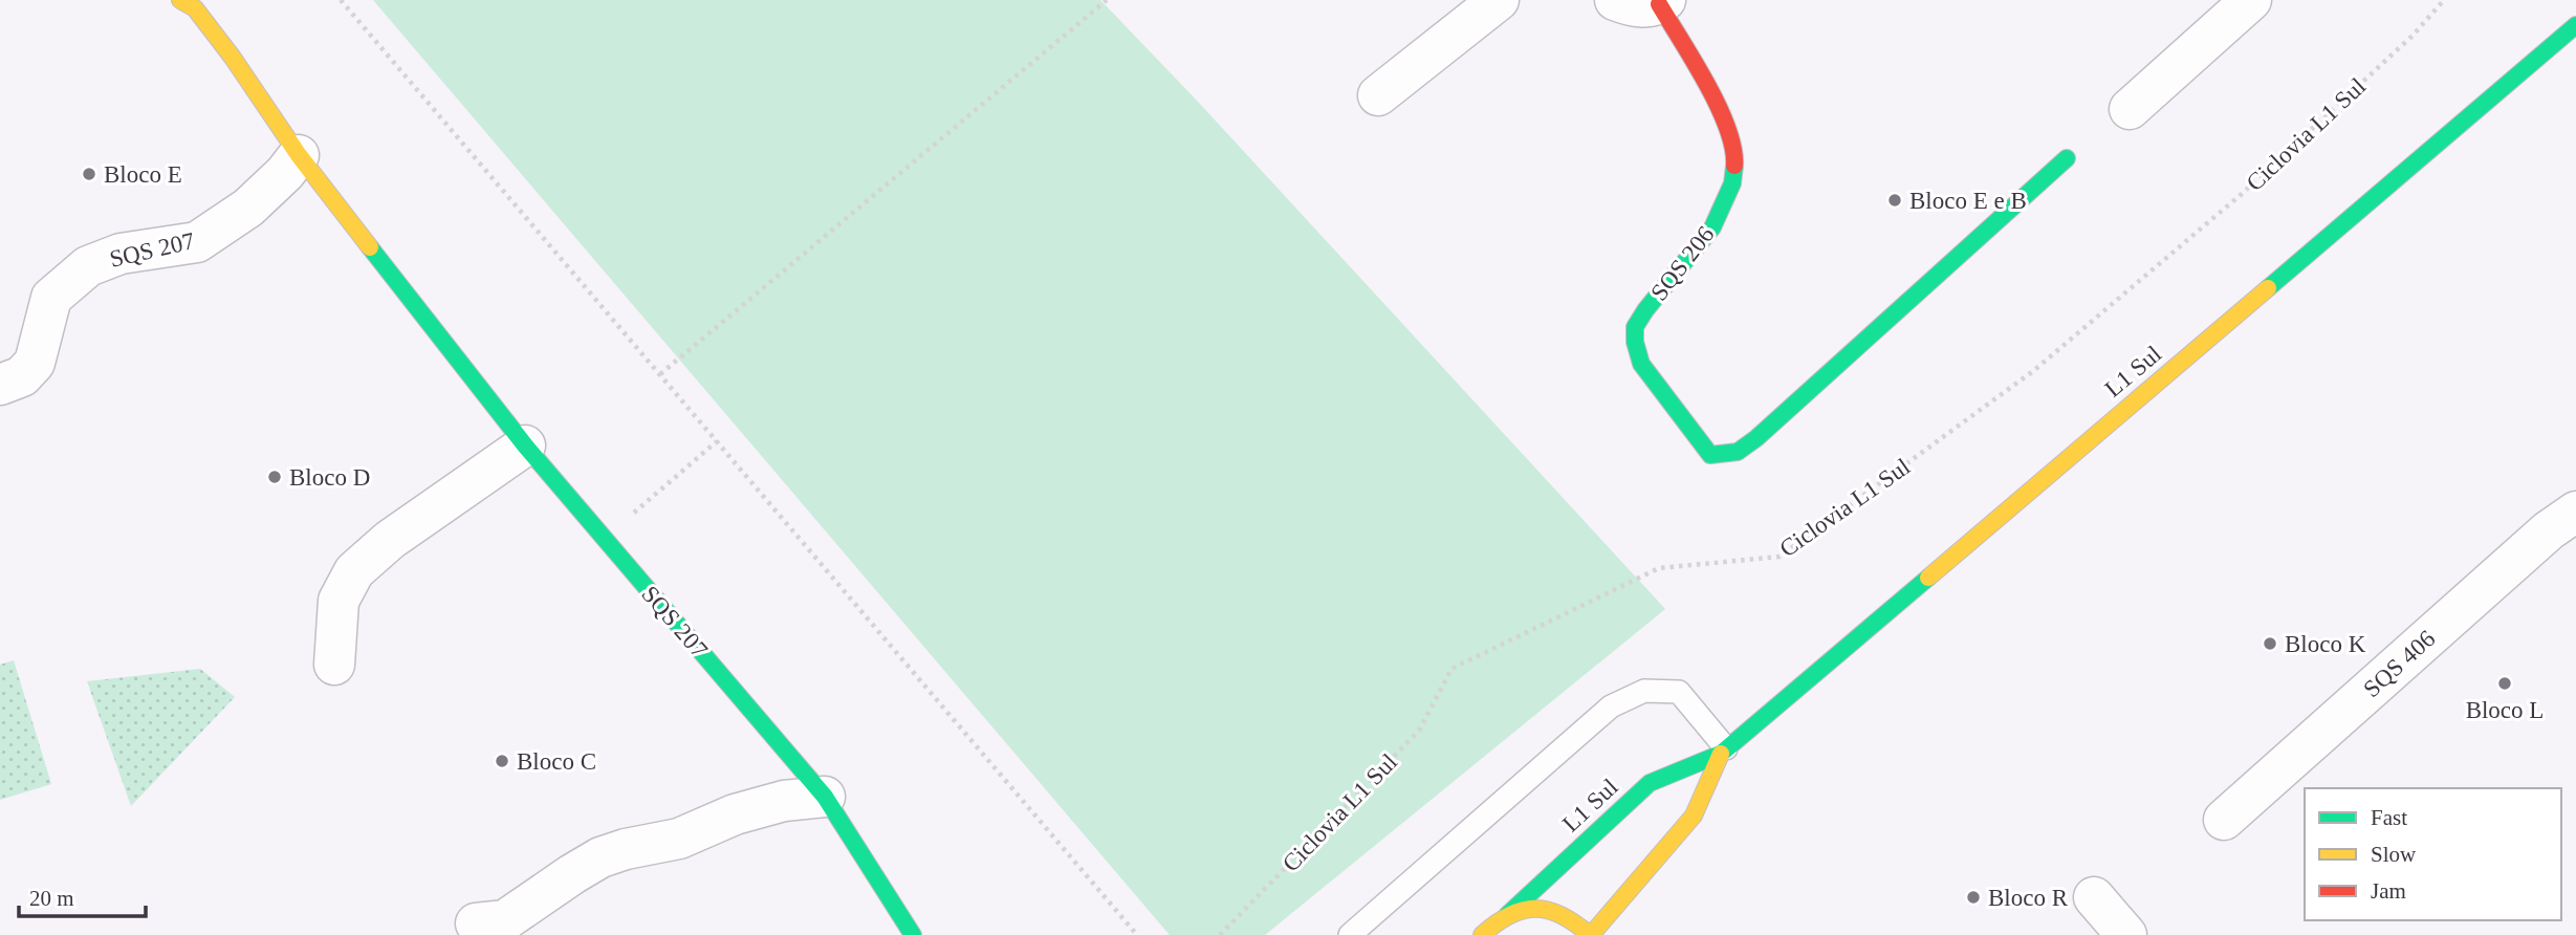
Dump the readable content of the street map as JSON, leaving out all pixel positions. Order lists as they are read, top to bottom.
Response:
{
  "streets": {
    "street": [
      "SQS 207",
      "SQS 206",
      "L1 Sul",
      "SQS 406"
    ],
    "path": ["Ciclovia L1 Sul"]
  },
  "places": [
    "Bloco E",
    "Bloco E e B",
    "Bloco D",
    "Bloco K",
    "Bloco L",
    "Bloco C",
    "Bloco R"
  ],
  "legend": ["Fast", "Slow", "Jam"],
  "scale_bar": "20 m"
}
